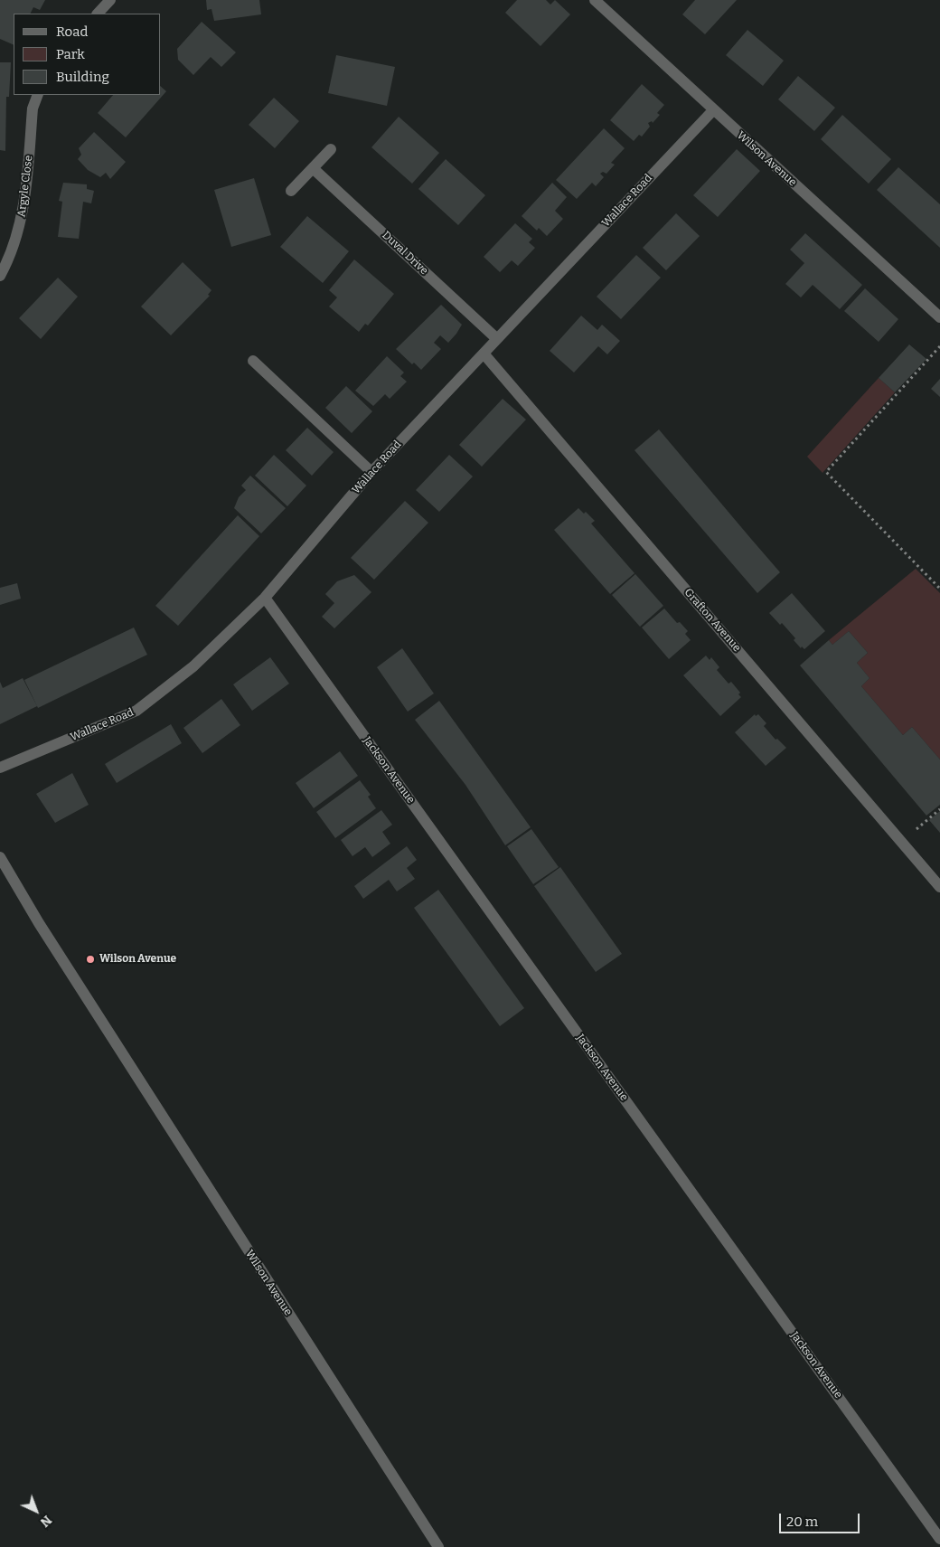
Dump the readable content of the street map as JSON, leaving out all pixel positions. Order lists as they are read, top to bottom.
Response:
{
  "streets": {
    "street": [
      "Wilson Avenue",
      "Argyle Close",
      "Wallace Road",
      "Duval Drive",
      "Grafton Avenue",
      "Jackson Avenue"
    ]
  },
  "crossings": [
    ["Wilson Avenue", "Wallace Road"],
    ["Wallace Road", "Duval Drive"],
    ["Wallace Road", "Grafton Avenue"],
    ["Wallace Road", "Jackson Avenue"]
  ],
  "places": ["Wilson Avenue"],
  "legend": ["Road", "Park", "Building"],
  "scale_bar": "20 m",
  "north": "bottom right"
}
